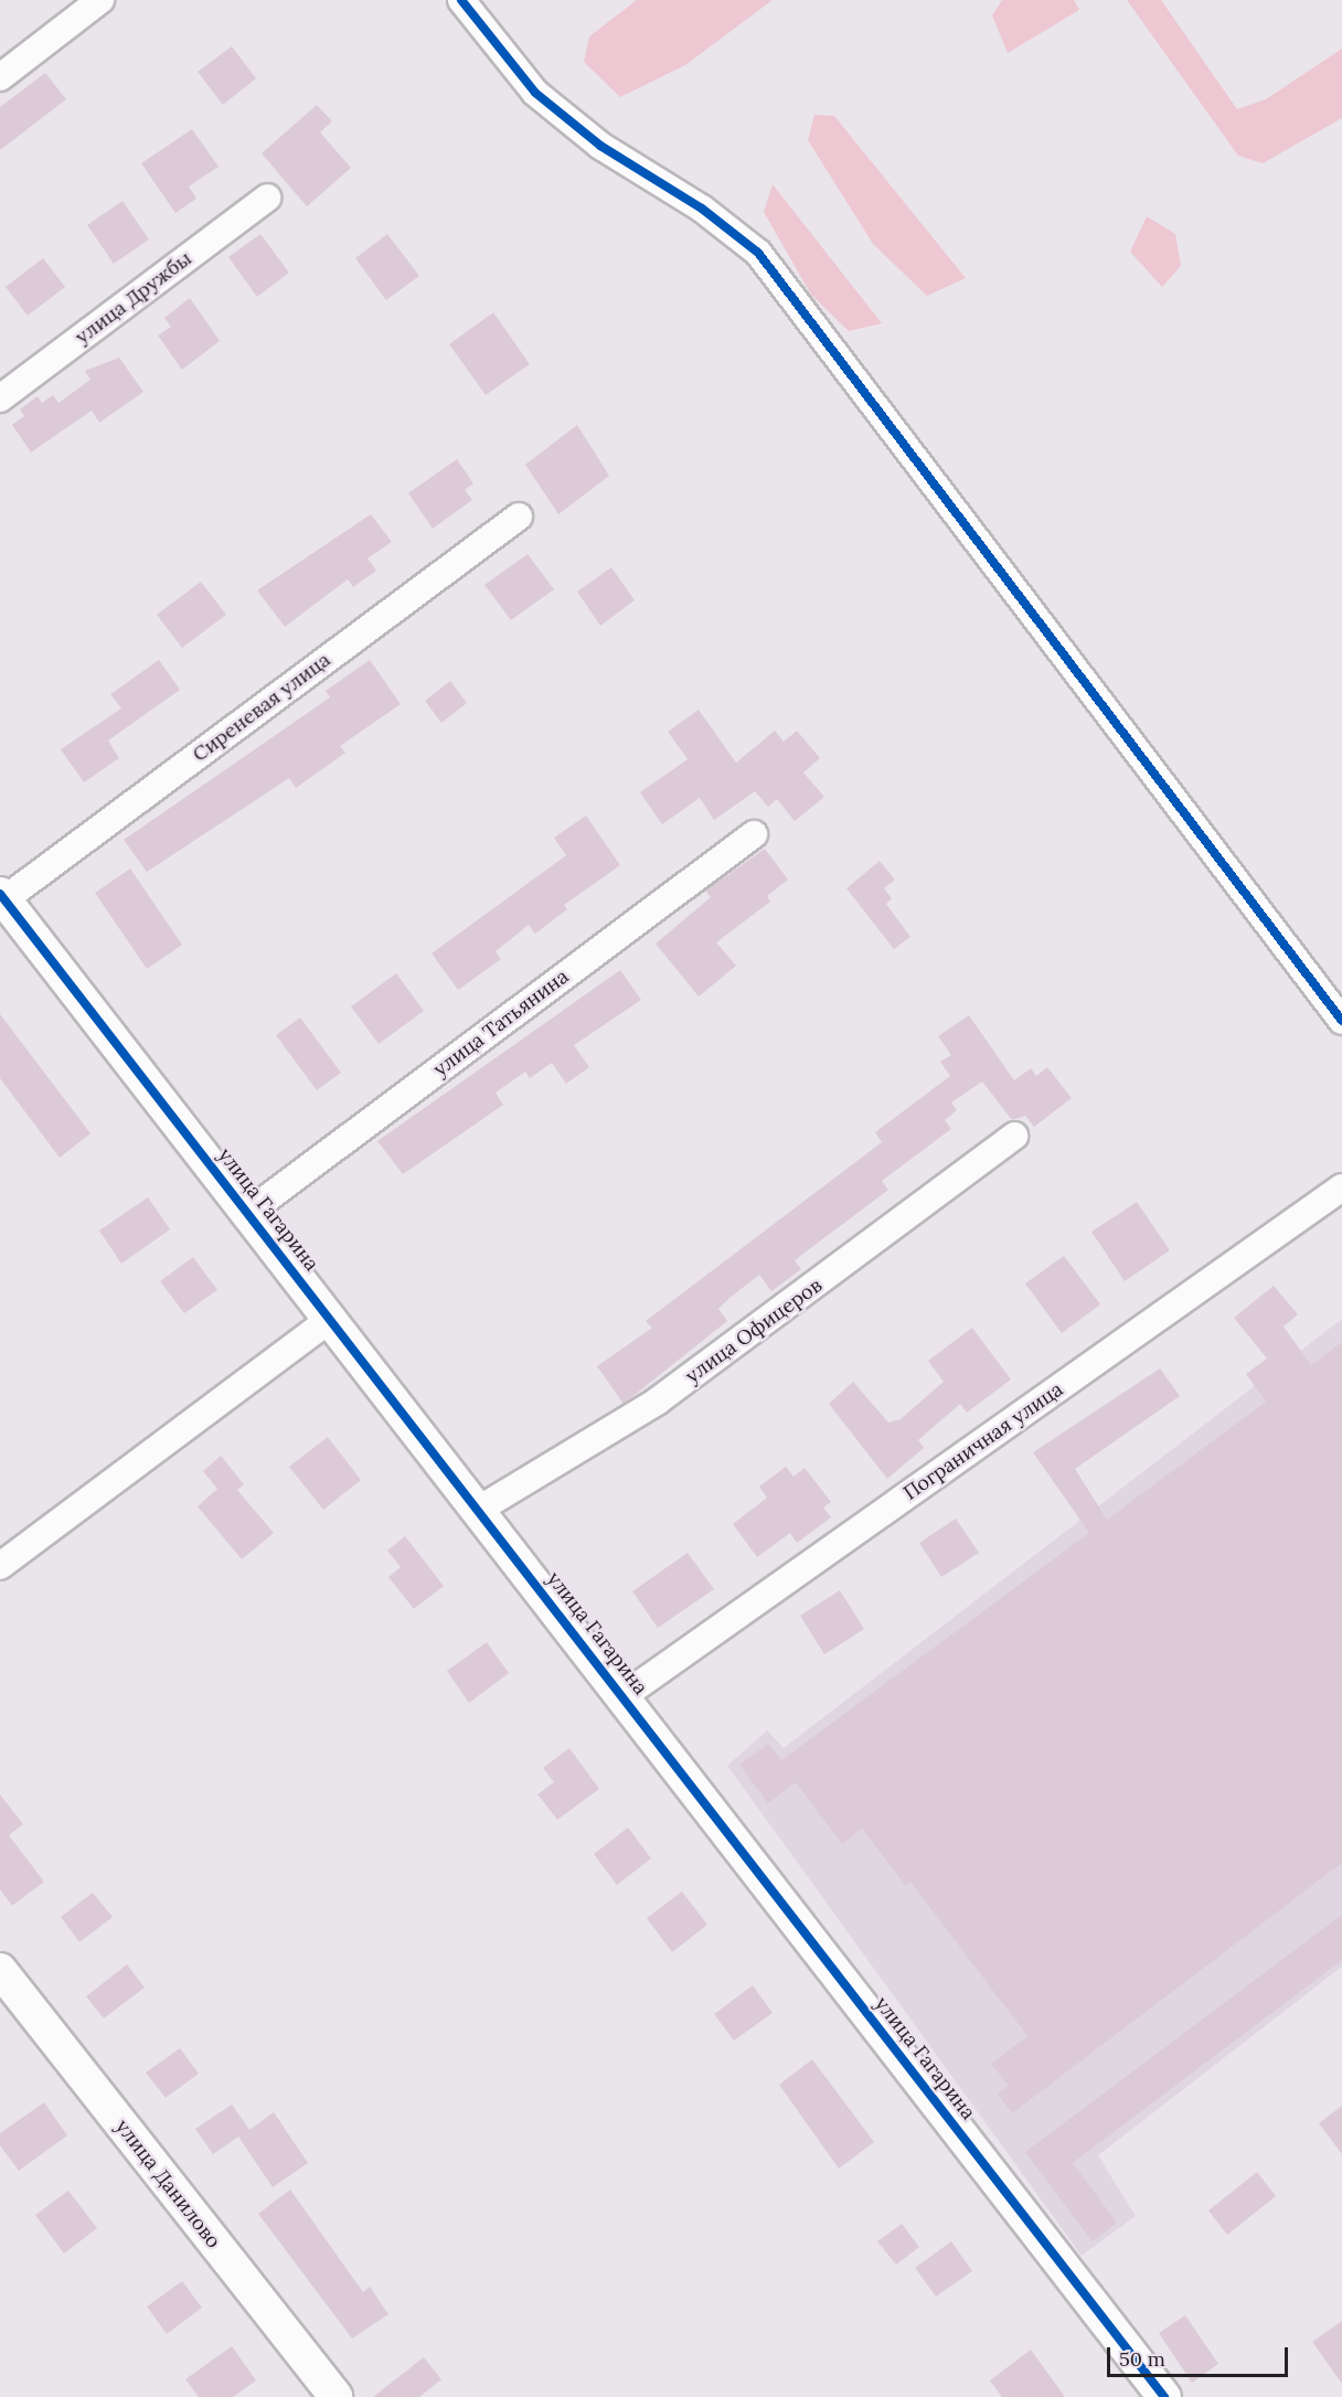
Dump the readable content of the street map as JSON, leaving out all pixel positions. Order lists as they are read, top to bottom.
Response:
{
  "streets": {
    "street": [
      "улица Дружбы",
      "Сиреневая улица",
      "улица Татьянина",
      "улица Гагарина",
      "улица Офицеров",
      "Пограничная улица",
      "улица Данилово"
    ]
  },
  "crossings": [
    ["Сиреневая улица", "улица Гагарина"],
    ["улица Татьянина", "улица Гагарина"],
    ["улица Гагарина", "улица Офицеров"],
    ["улица Гагарина", "Пограничная улица"]
  ],
  "scale_bar": "50 m"
}
